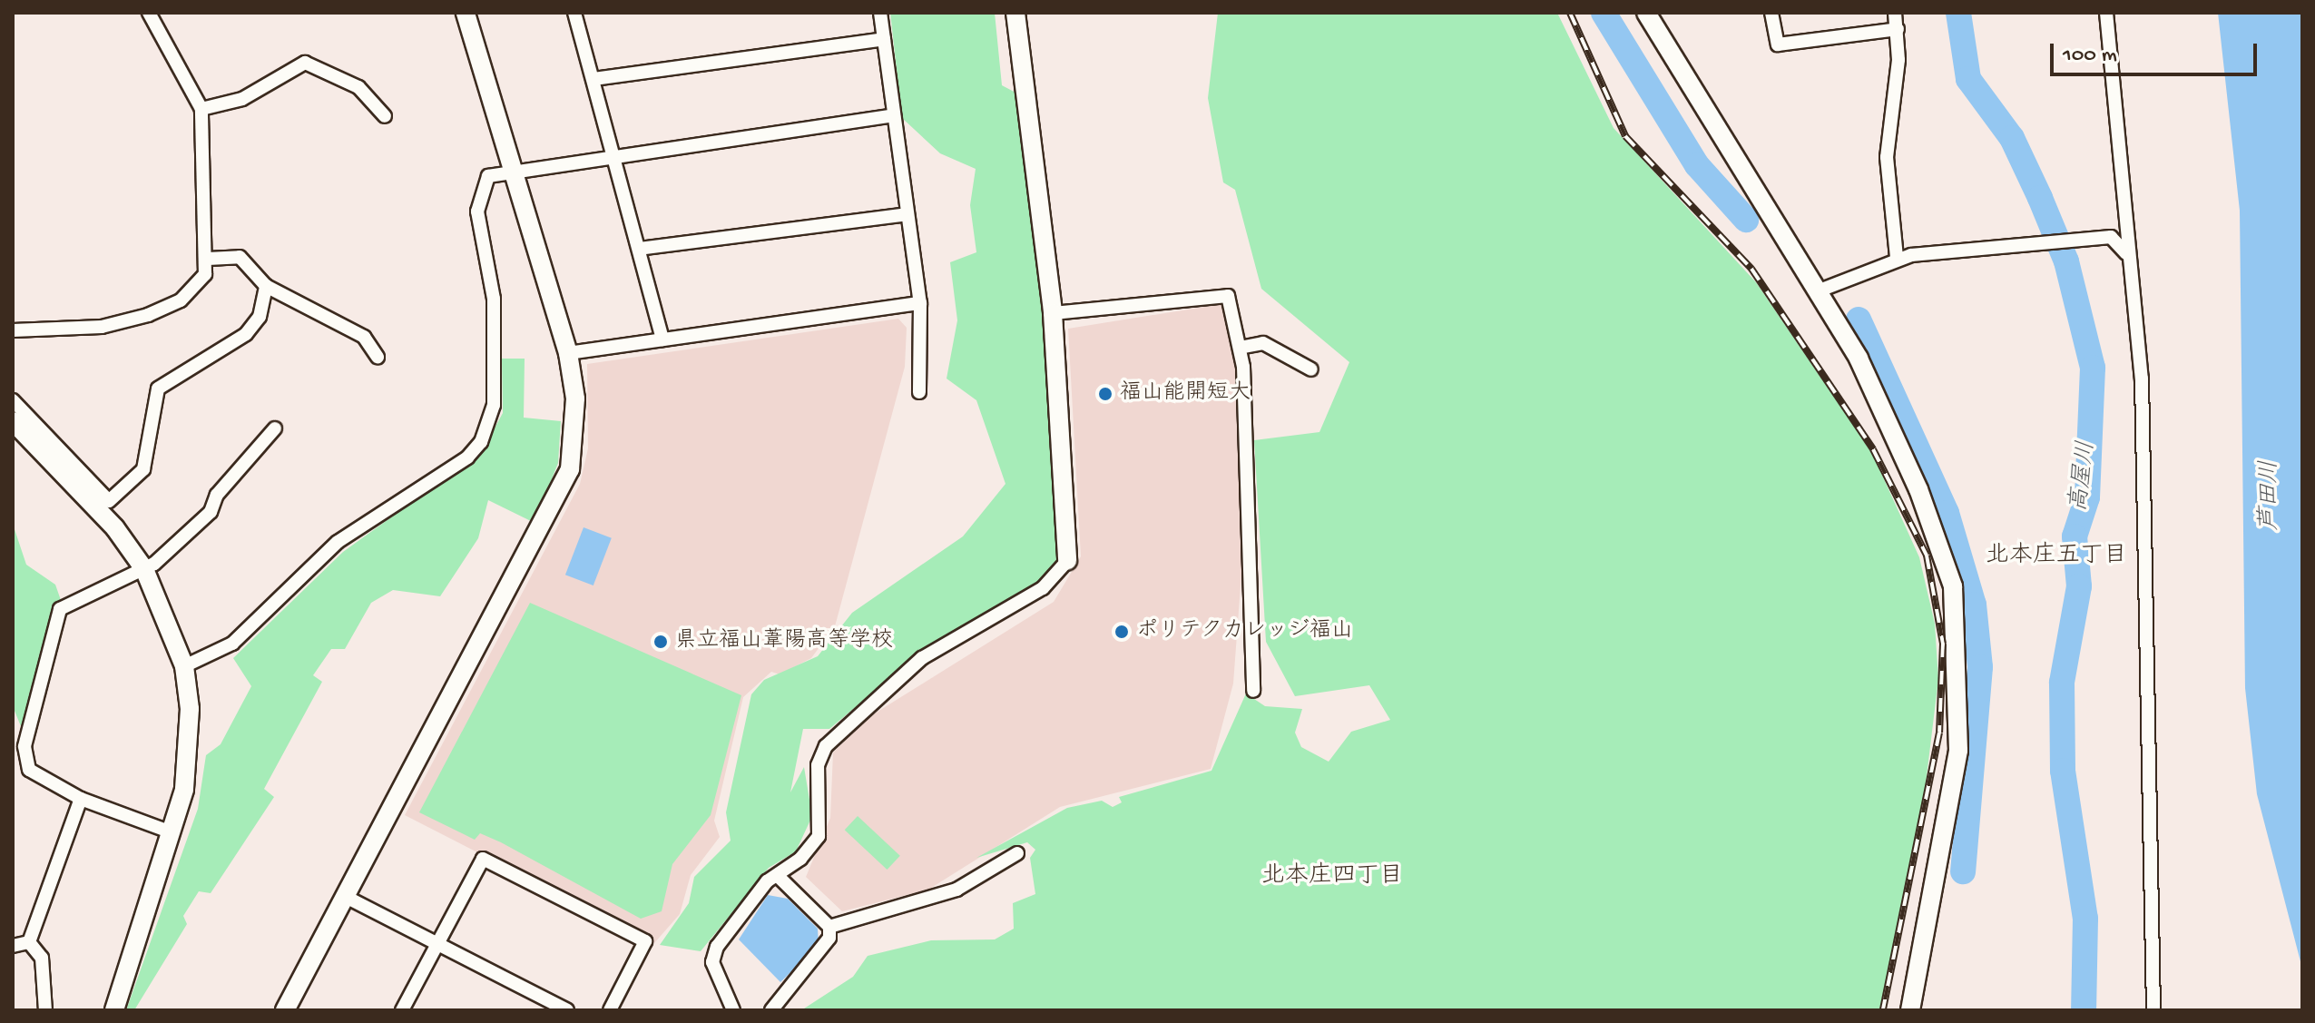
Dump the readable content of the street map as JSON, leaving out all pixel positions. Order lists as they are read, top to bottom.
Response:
{
  "districts": ["北本庄五丁目", "北本庄四丁目"],
  "water": ["高屋川", "芦田川"],
  "places": ["福山能開短大", "ポリテクカレッジ福山", "県立福山葦陽高等学校"],
  "scale_bar": "100 m"
}
